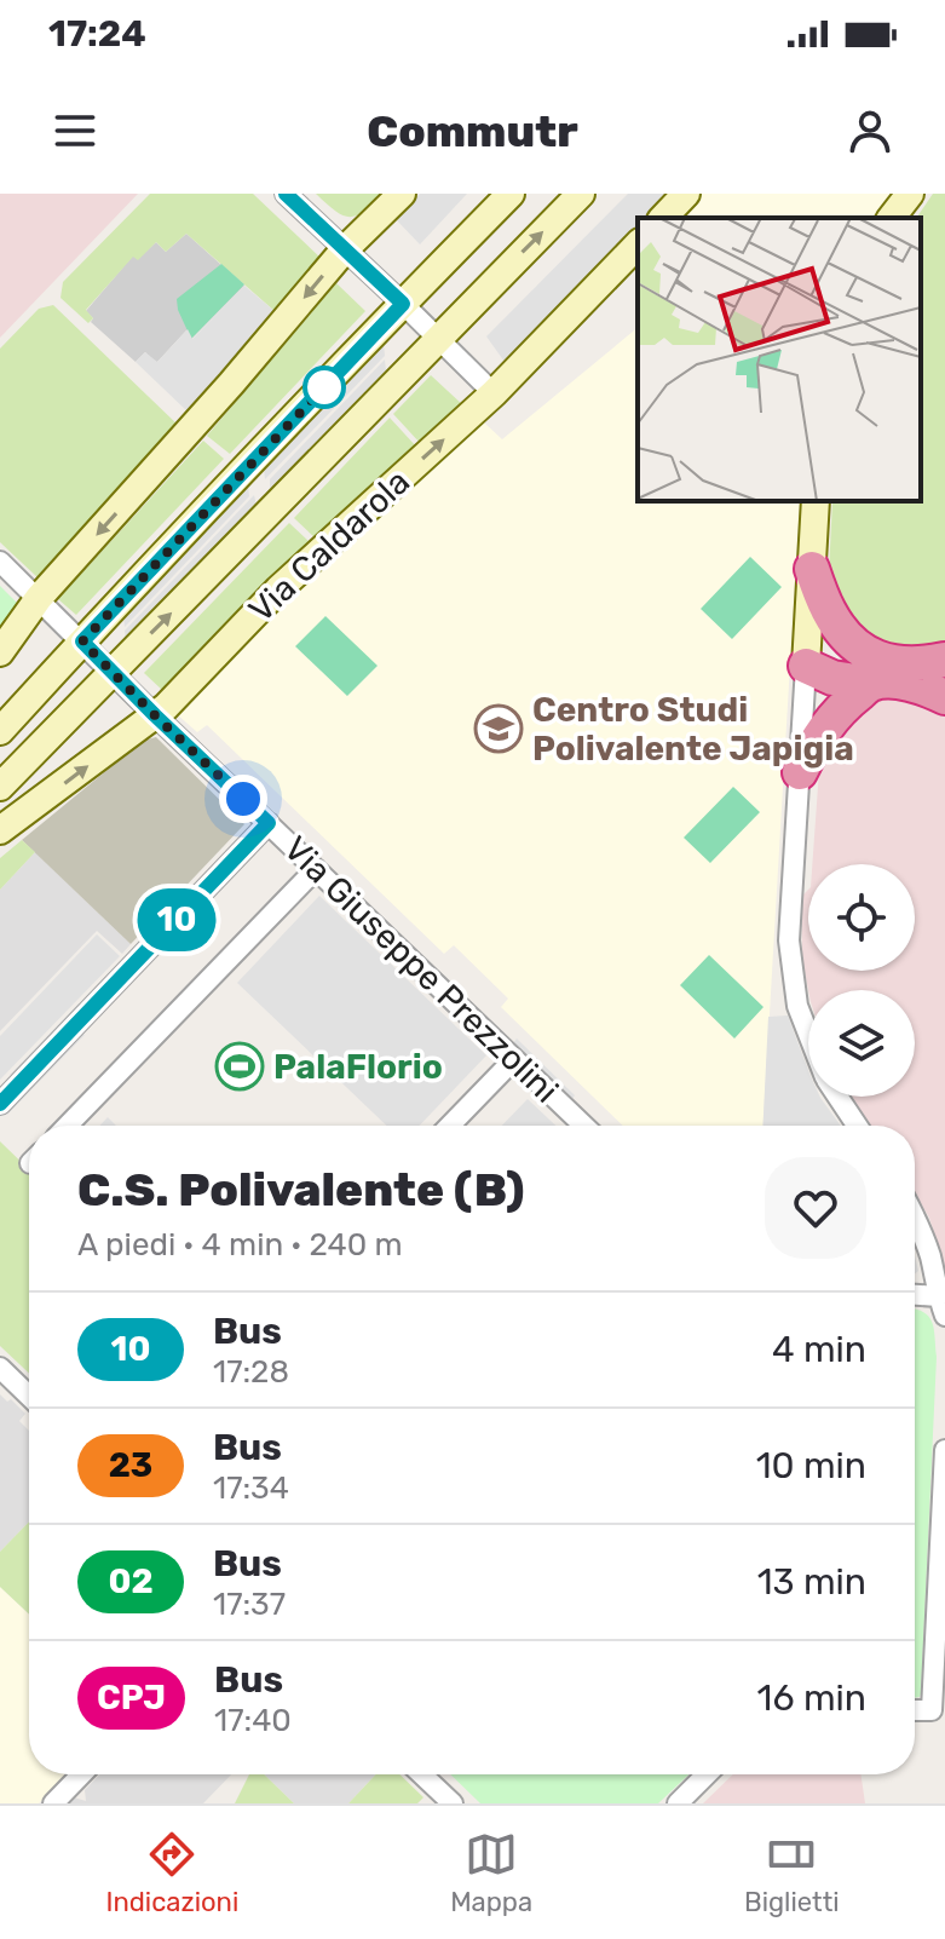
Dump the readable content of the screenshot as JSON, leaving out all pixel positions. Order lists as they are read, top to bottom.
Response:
{
  "streets": {
    "street": ["Via Caldarola", "Via Giuseppe Prezzolini"]
  },
  "crossings": [
    ["Via Caldarola", "Via Giuseppe Prezzolini"]
  ],
  "places": {
    "school or university": ["Centro Studi Polivalente Japigia"],
    "sports": ["PalaFlorio"]
  },
  "lines": ["bus line 10"],
  "page": {
    "status": "17:24",
    "header": "Commutr",
    "on_map": "10",
    "heading": ["C.S. Polivalente (B)", "A piedi · 4 min · 240 m"],
    "list": [
      {
        "mark": "10",
        "name": "Bus",
        "note": "17:28",
        "value": "4 min"
      },
      {
        "mark": "23",
        "name": "Bus",
        "note": "17:34",
        "value": "10 min"
      },
      {
        "mark": "02",
        "name": "Bus",
        "note": "17:37",
        "value": "13 min"
      },
      {
        "mark": "CPJ",
        "name": "Bus",
        "note": "17:40",
        "value": "16 min"
      }
    ],
    "tabs": ["Indicazioni", "Mappa", "Biglietti"]
  }
}
